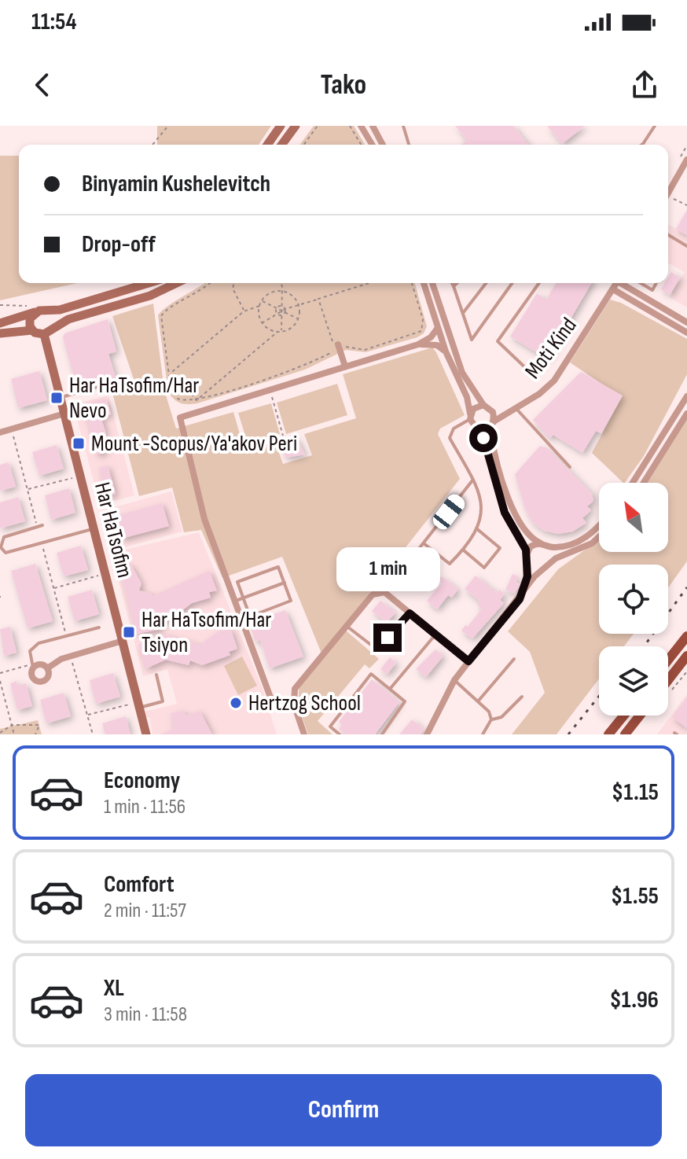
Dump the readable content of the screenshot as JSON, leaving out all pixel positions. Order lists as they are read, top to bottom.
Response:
{
  "streets": {
    "street": ["Moti Kind", "Har HaTsofim"]
  },
  "places": {
    "transit": ["Har HaTsofim/Har Nevo", "Mount -Scopus/Ya'akov Peri", "Har HaTsofim/Har Tsiyon"],
    "other": ["Hertzog School"]
  },
  "north": "top left",
  "page": {
    "status": "11:54",
    "header": "Tako",
    "banner": ["Binyamin Kushelevitch", "Drop-off"],
    "bubble": "1 min",
    "list": [
      {
        "name": "Economy",
        "note": "1 min · 11:56",
        "value": "$1.15"
      },
      {
        "name": "Comfort",
        "note": "2 min · 11:57",
        "value": "$1.55"
      },
      {
        "name": "XL",
        "note": "3 min · 11:58",
        "value": "$1.96"
      }
    ],
    "buttons": "Confirm"
  }
}
